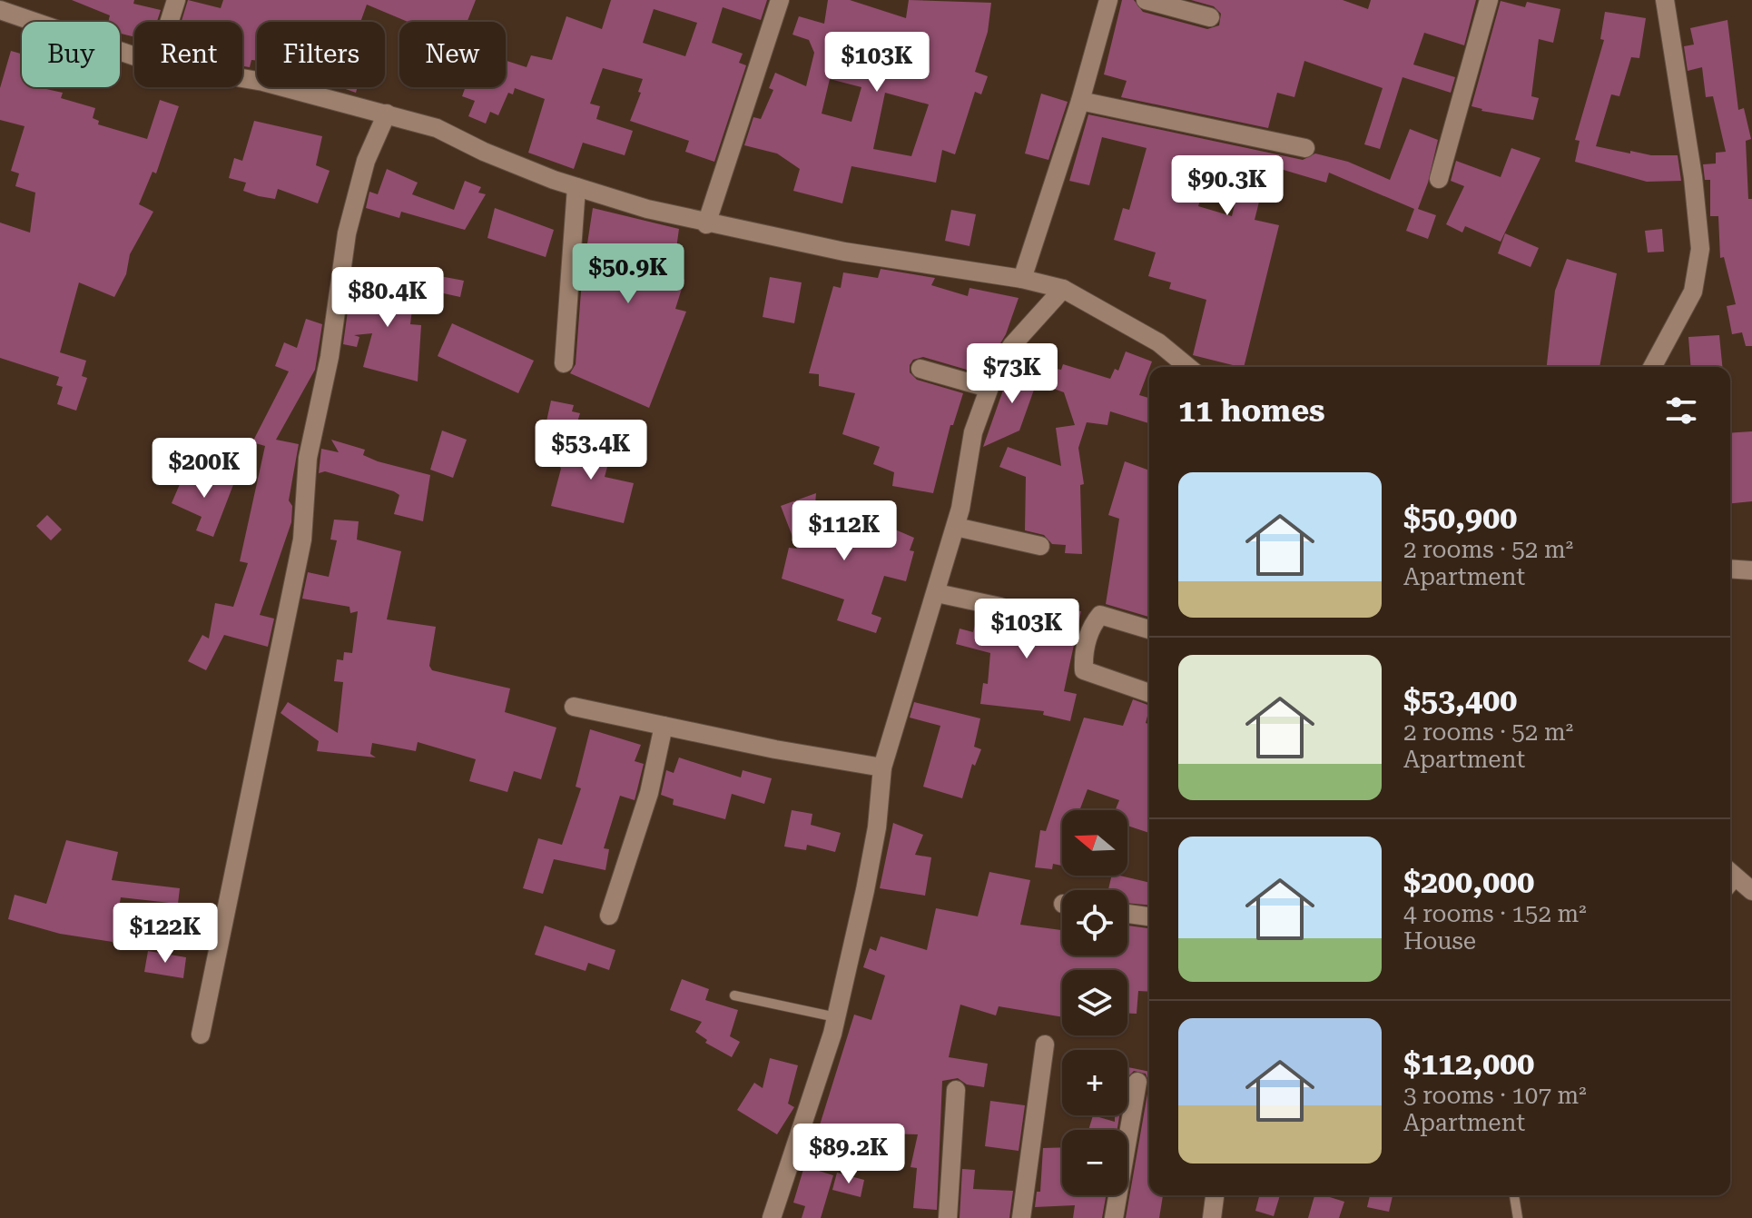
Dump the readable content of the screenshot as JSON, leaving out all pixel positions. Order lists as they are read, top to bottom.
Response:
{
  "north": "left",
  "page": {
    "chip": [
      "Buy",
      "Rent",
      "Filters",
      "New"
    ],
    "price": [
      "$103K",
      "$90.3K",
      "$50.9K",
      "$80.4K",
      "$73K",
      "$53.4K",
      "$200K",
      "$112K",
      "$103K",
      "$122K",
      "$89.2K"
    ],
    "heading": "11 homes",
    "list": [
      {
        "name": "$50,900",
        "note": "2 rooms · 52 m² · Apartment"
      },
      {
        "name": "$53,400",
        "note": "2 rooms · 52 m² · Apartment"
      },
      {
        "name": "$200,000",
        "note": "4 rooms · 152 m² · House"
      },
      {
        "name": "$112,000",
        "note": "3 rooms · 107 m² · Apartment"
      }
    ],
    "map_buttons": ["+", "−"]
  }
}
